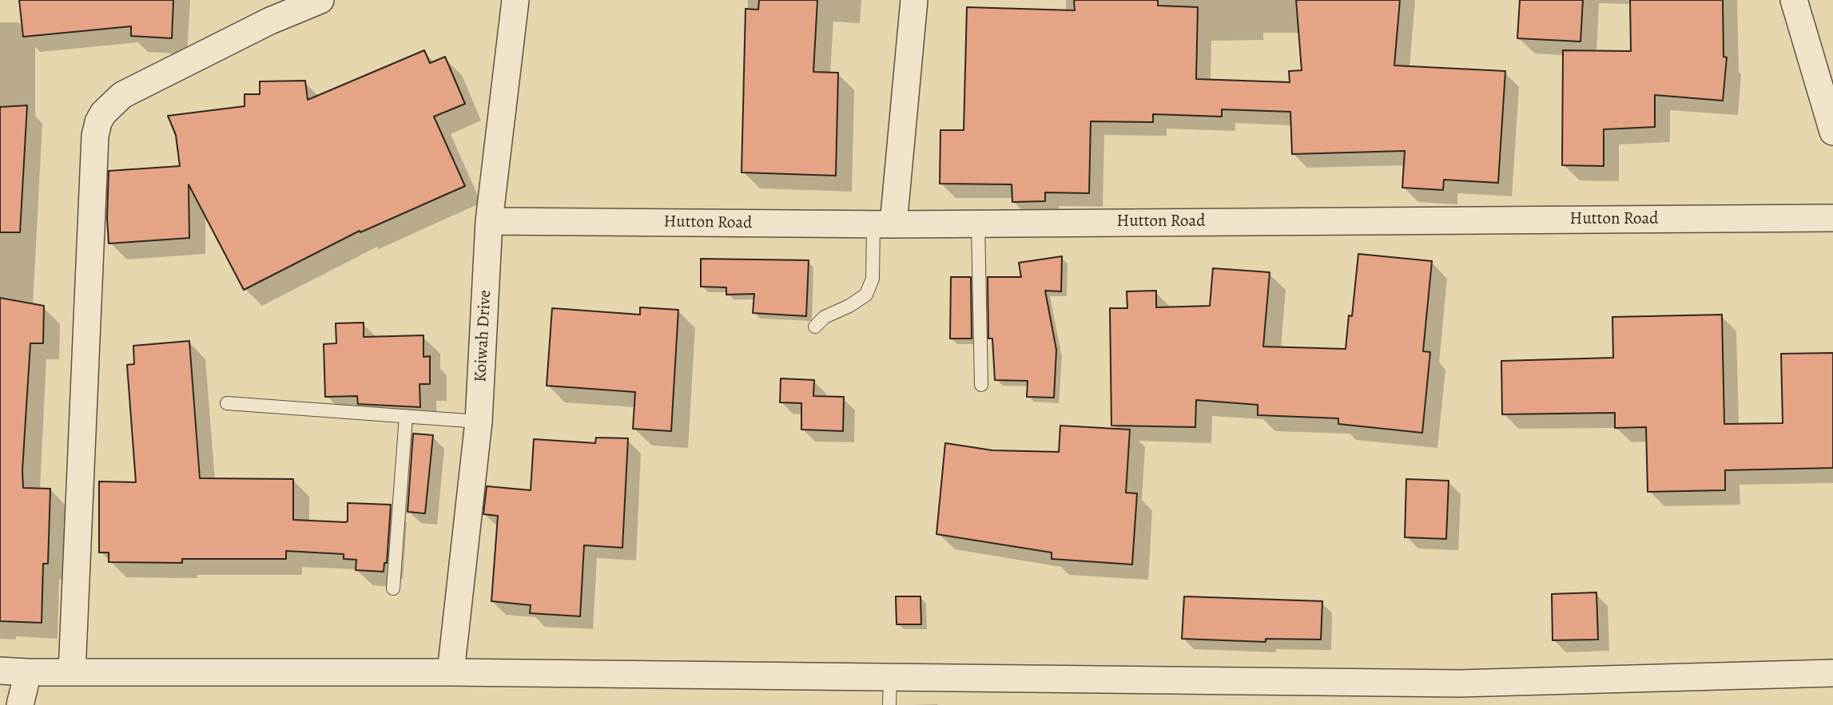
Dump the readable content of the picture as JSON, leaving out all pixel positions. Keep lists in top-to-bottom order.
{
  "streets": {
    "street": ["Hutton Road", "Koiwah Drive"]
  },
  "crossings": [
    ["Hutton Road", "Koiwah Drive"]
  ]
}
